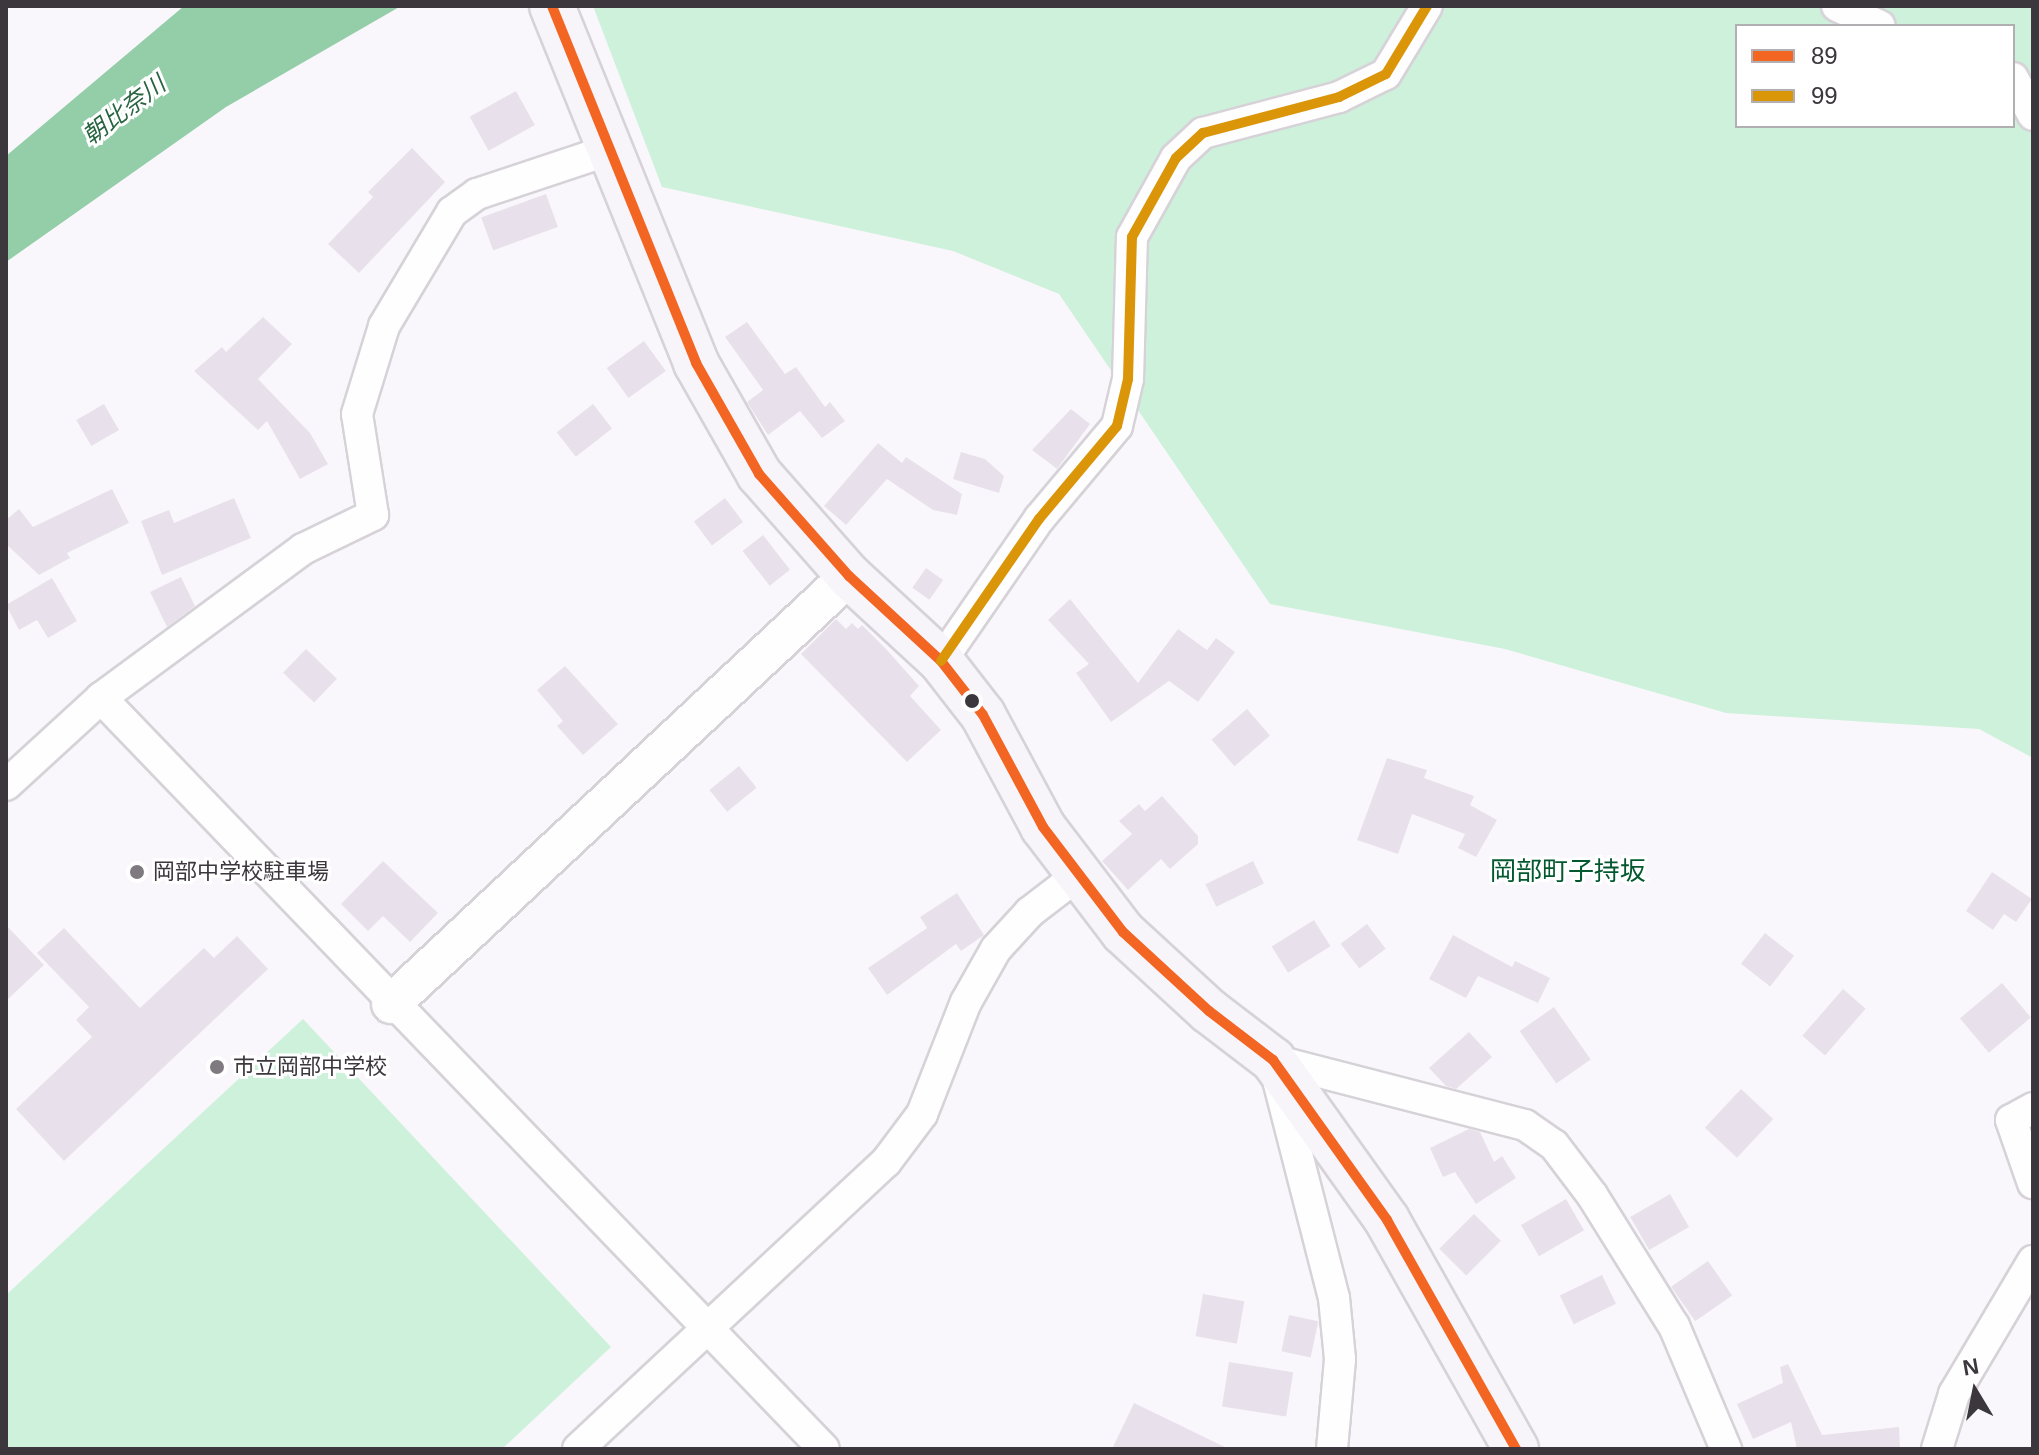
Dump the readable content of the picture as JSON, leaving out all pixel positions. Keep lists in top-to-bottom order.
{
  "districts": ["岡部町子持坂"],
  "water": ["朝比奈川"],
  "places": ["岡部中学校駐車場", "市立岡部中学校"],
  "lines": ["transit line 89", "transit line 99"],
  "legend": ["89", "99"],
  "north": "top"
}
